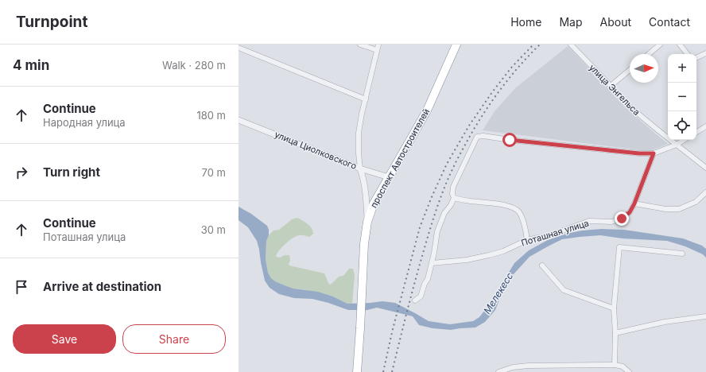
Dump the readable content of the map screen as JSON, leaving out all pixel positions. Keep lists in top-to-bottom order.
{
  "streets": {
    "highway": ["проспект Автостроителей"],
    "street": ["улица Энгельса", "улица Циолковского", "Поташная улица"]
  },
  "crossings": [
    ["улица Циолковского", "проспект Автостроителей"]
  ],
  "water": ["Мелекесс"],
  "north": "right",
  "page": {
    "header": "Turnpoint",
    "nav": [
      "Home",
      "Map",
      "About",
      "Contact"
    ],
    "heading": ["4 min", "Walk · 280 m"],
    "map_buttons": ["+", "−"],
    "list": [
      ["Continue", "Народная улица", "180 m"],
      ["Turn right", "70 m"],
      ["Continue", "Поташная улица", "30 m"],
      "Arrive at destination"
    ],
    "buttons": ["Save", "Share"]
  }
}
